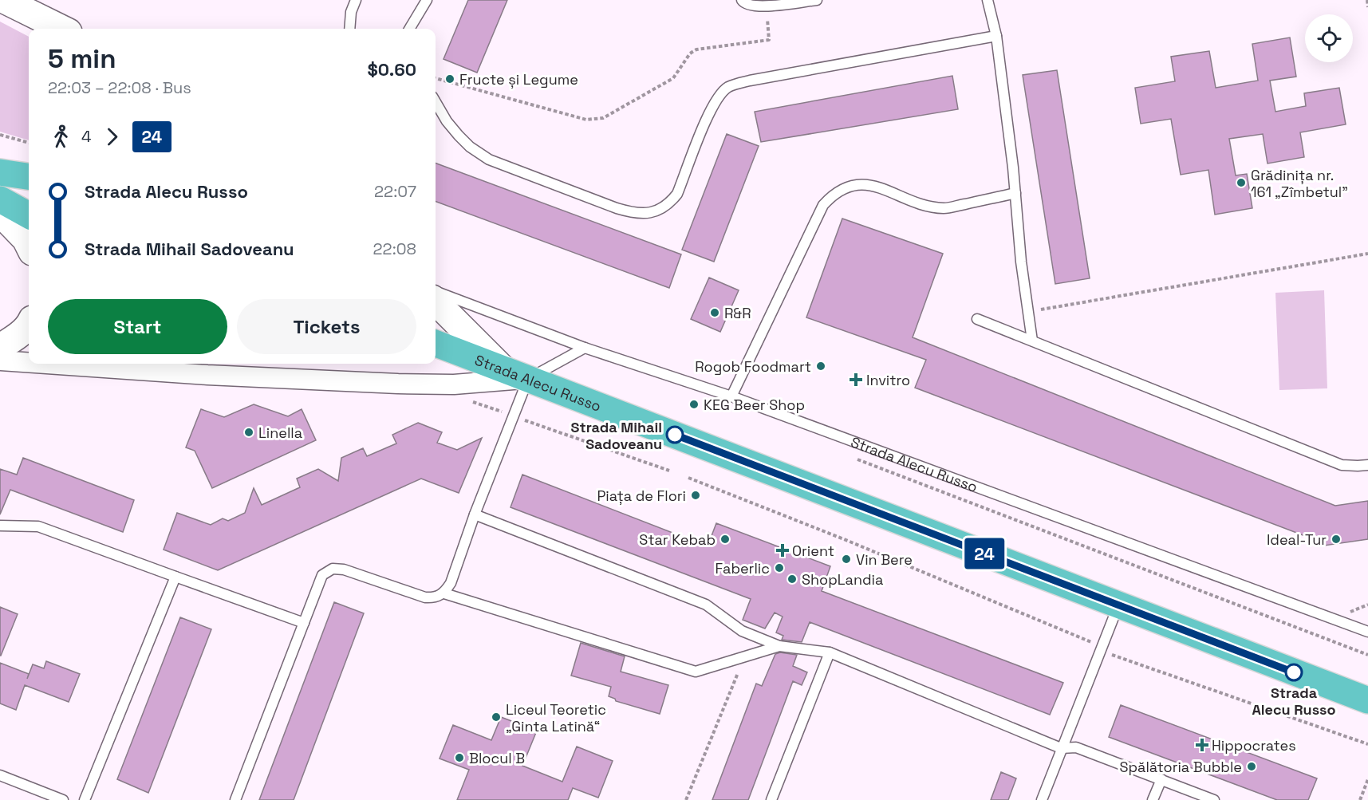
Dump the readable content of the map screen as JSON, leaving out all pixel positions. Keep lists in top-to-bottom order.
{
  "streets": {
    "main road": ["Strada Alecu Russo"]
  },
  "places": {
    "other": [
      "Fructe și Legume",
      "Grădinița nr. 161 „Zîmbetul”",
      "R&R",
      "Rogob Foodmart",
      "KEG Beer Shop",
      "Linella",
      "Strada Mihail Sadoveanu",
      "Piața de Flori",
      "Star Kebab",
      "Ideal-Tur",
      "Vin Bere",
      "Faberlic",
      "ShopLandia",
      "Strada Alecu Russo",
      "Liceul Teoretic „Ginta Latină“",
      "Blocul B",
      "Spălătoria Bubble"
    ],
    "health": ["Invitro", "Orient", "Hippocrates"]
  },
  "lines": ["bus line 24"],
  "page": {
    "on_map": "24",
    "heading": ["5 min", "22:03 – 22:08 · Bus", "$0.60"],
    "legs": ["4", "24"],
    "list": [
      {
        "name": "Strada Alecu Russo",
        "value": "22:07"
      },
      {
        "name": "Strada Mihail Sadoveanu",
        "value": "22:08"
      }
    ],
    "buttons": ["Start", "Tickets"]
  }
}
